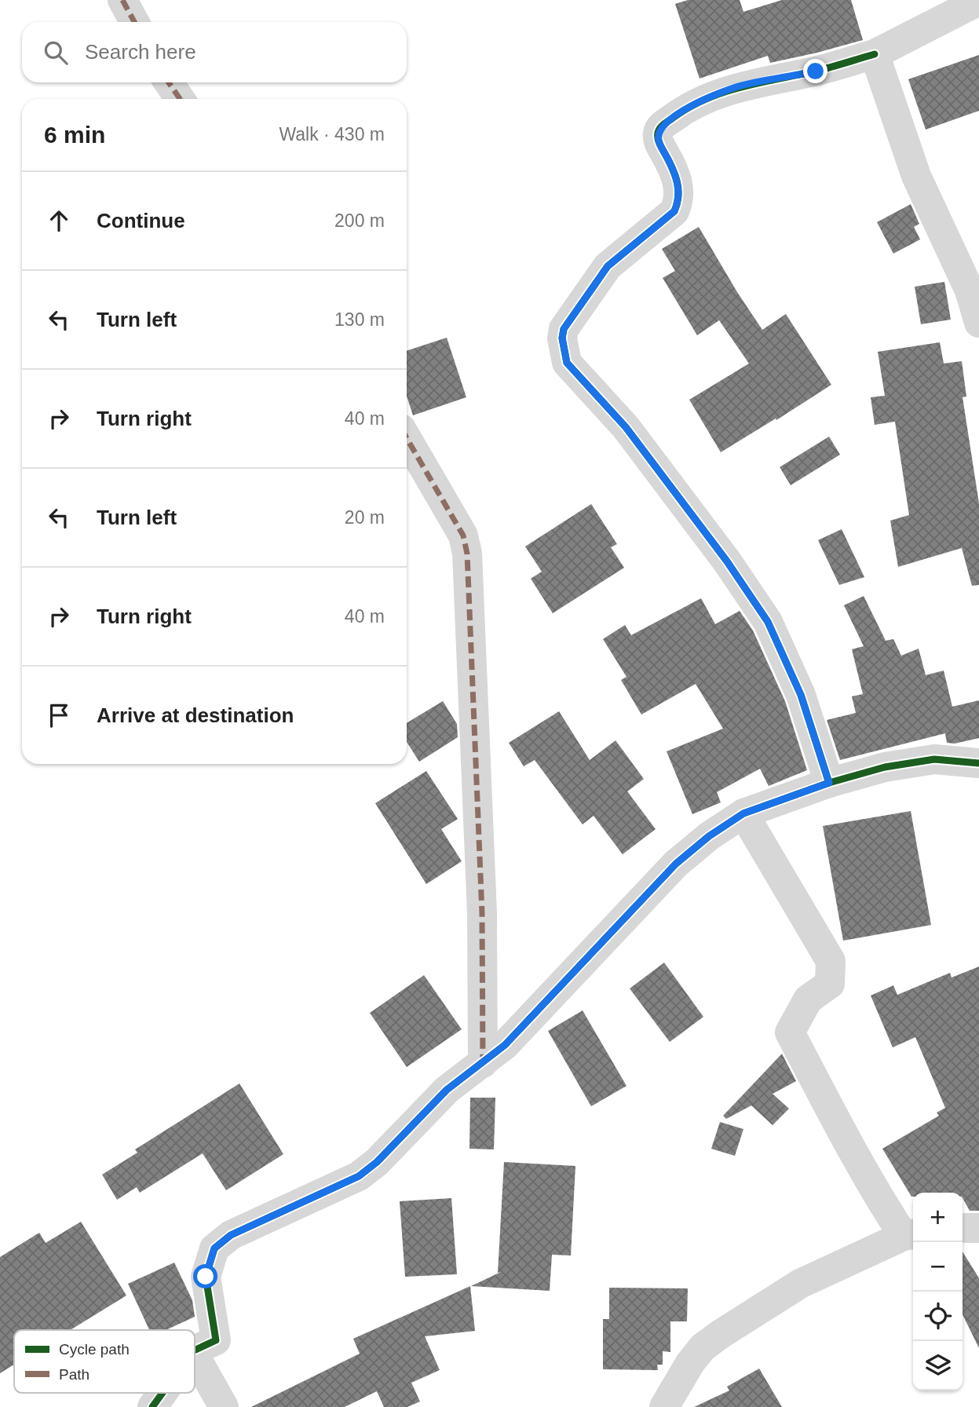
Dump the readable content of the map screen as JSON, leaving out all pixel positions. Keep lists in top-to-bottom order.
{
  "legend": ["Cycle path", "Path"],
  "page": {
    "search": "Search here",
    "heading": ["6 min", "Walk · 430 m"],
    "list": [
      ["Continue", "200 m"],
      ["Turn left", "130 m"],
      ["Turn right", "40 m"],
      ["Turn left", "20 m"],
      ["Turn right", "40 m"],
      "Arrive at destination"
    ],
    "map_buttons": ["+", "−"]
  }
}
